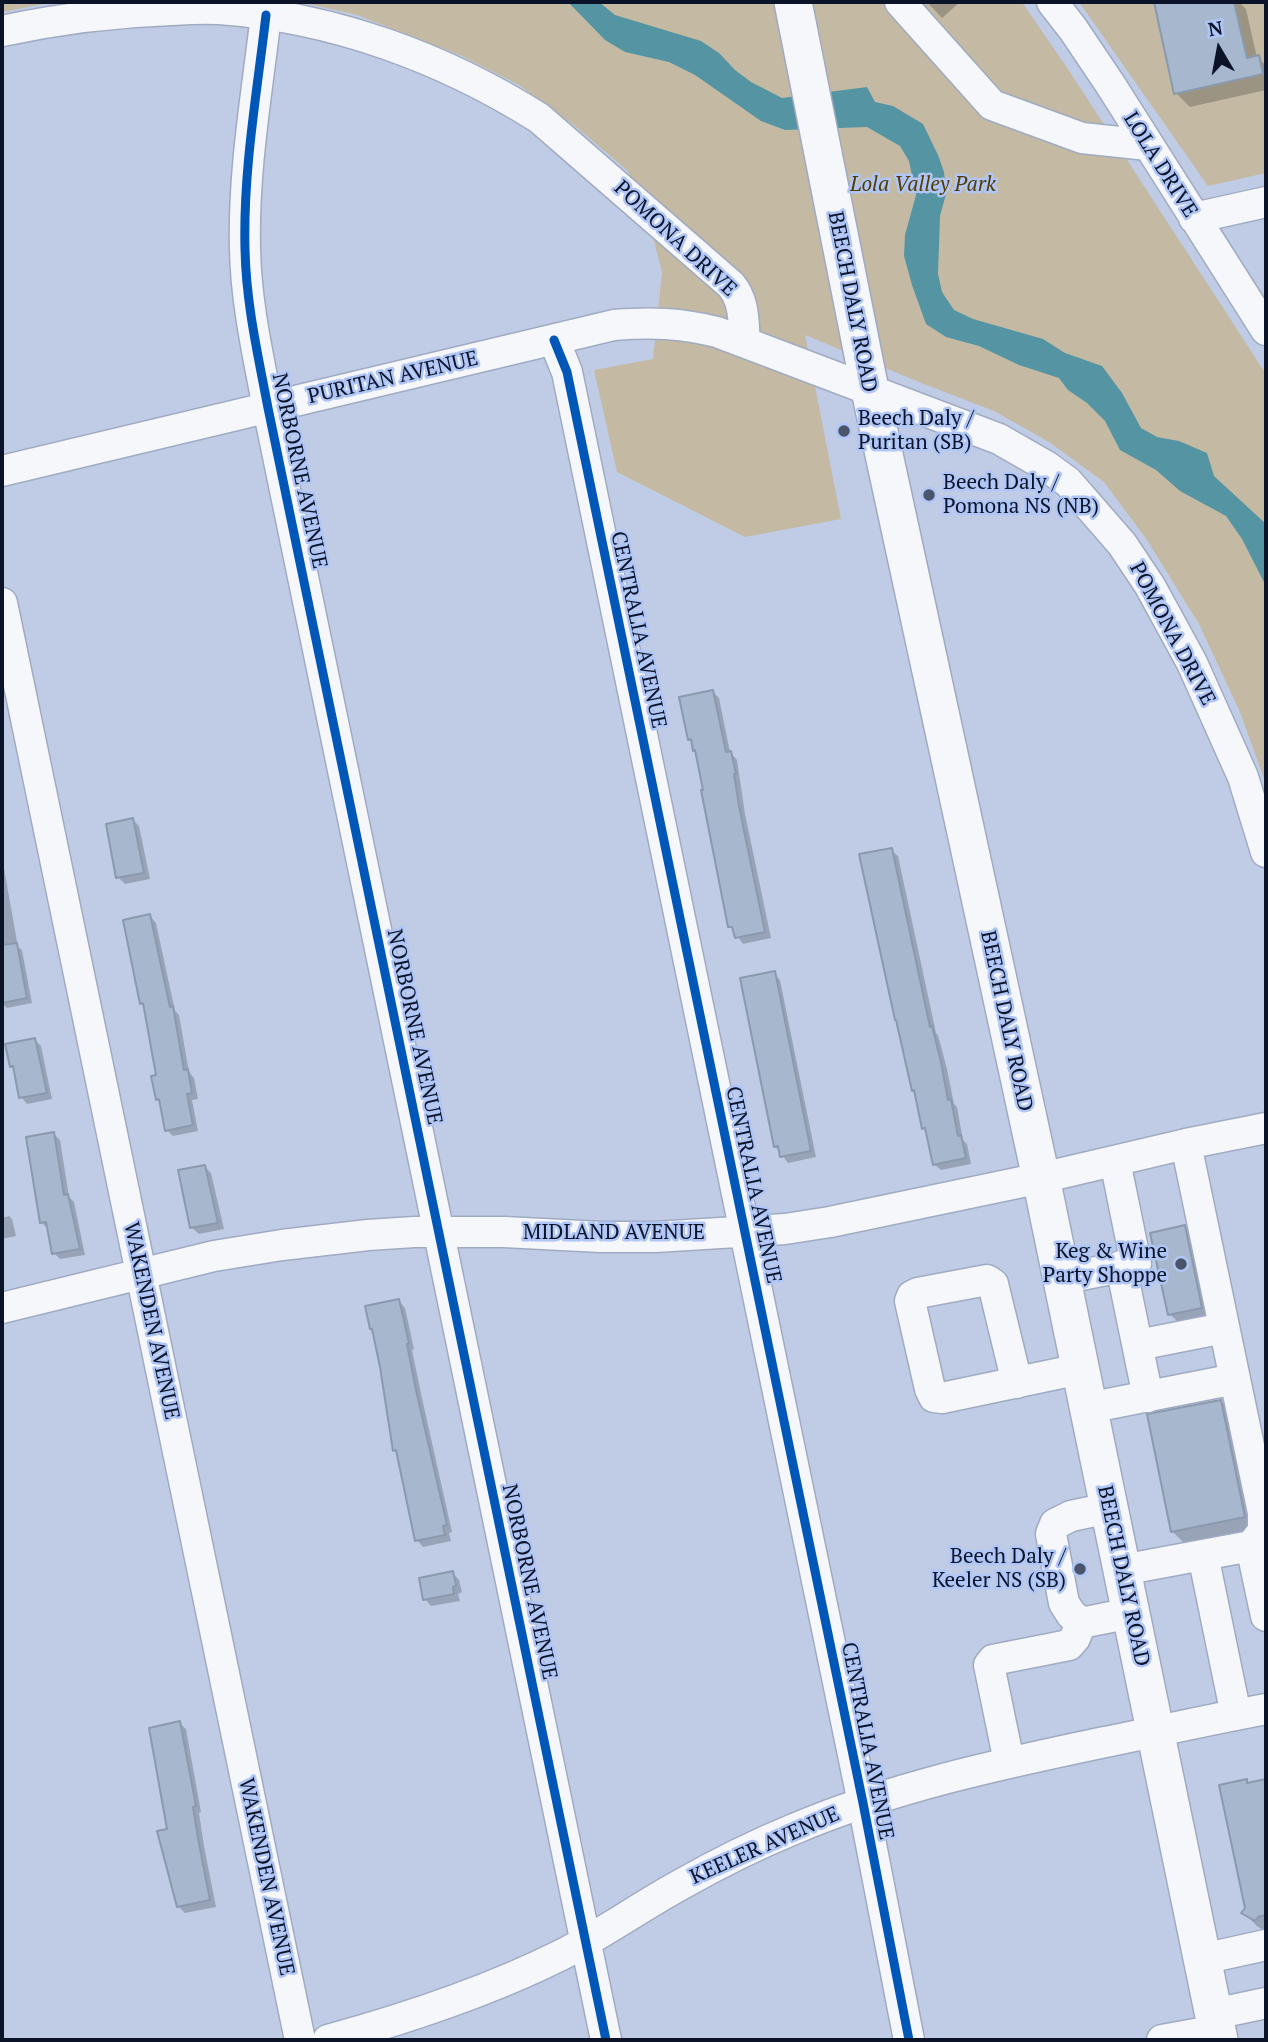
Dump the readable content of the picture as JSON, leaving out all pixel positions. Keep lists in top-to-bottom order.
{
  "streets": {
    "main road": ["BEECH DALY ROAD"],
    "street": [
      "LOLA DRIVE",
      "POMONA DRIVE",
      "PURITAN AVENUE",
      "NORBORNE AVENUE",
      "CENTRALIA AVENUE",
      "MIDLAND AVENUE",
      "WAKENDEN AVENUE",
      "KEELER AVENUE"
    ]
  },
  "crossings": [
    ["POMONA DRIVE", "BEECH DALY ROAD"],
    ["POMONA DRIVE", "PURITAN AVENUE"],
    ["POMONA DRIVE", "NORBORNE AVENUE"],
    ["BEECH DALY ROAD", "MIDLAND AVENUE"],
    ["BEECH DALY ROAD", "KEELER AVENUE"],
    ["PURITAN AVENUE", "NORBORNE AVENUE"],
    ["PURITAN AVENUE", "CENTRALIA AVENUE"],
    ["NORBORNE AVENUE", "MIDLAND AVENUE"],
    ["NORBORNE AVENUE", "KEELER AVENUE"],
    ["CENTRALIA AVENUE", "MIDLAND AVENUE"],
    ["CENTRALIA AVENUE", "KEELER AVENUE"],
    ["MIDLAND AVENUE", "WAKENDEN AVENUE"]
  ],
  "parks": ["Lola Valley Park"],
  "places": [
    "Beech Daly / Puritan (SB)",
    "Beech Daly / Pomona NS (NB)",
    "Keg & Wine Party Shoppe",
    "Beech Daly / Keeler NS (SB)"
  ],
  "north": "top"
}
